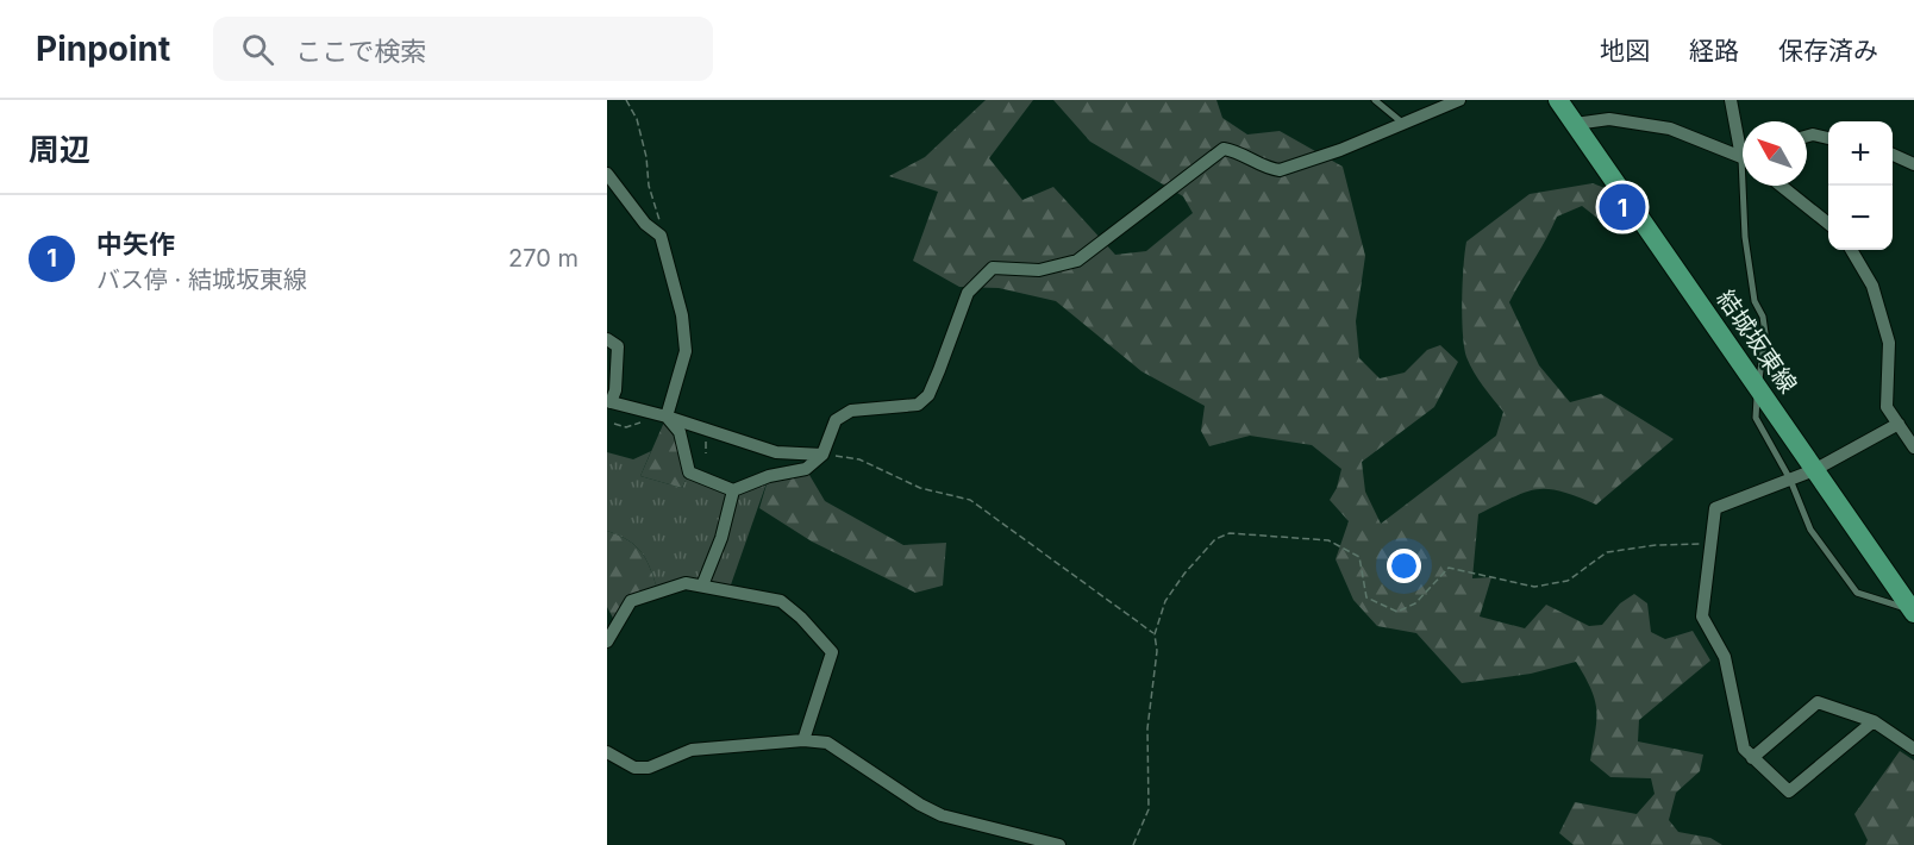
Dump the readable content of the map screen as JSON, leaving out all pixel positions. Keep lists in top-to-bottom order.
{
  "streets": {
    "main road": ["結城坂東線"]
  },
  "north": "top left",
  "page": {
    "header": "Pinpoint",
    "search": "ここで検索",
    "nav": ["地図", "経路", "保存済み"],
    "heading": "周辺",
    "map_buttons": ["+", "−"],
    "pins": "1",
    "list": [
      {
        "mark": "1",
        "name": "中矢作",
        "note": "バス停 · 結城坂東線",
        "value": "270 m"
      }
    ]
  }
}
